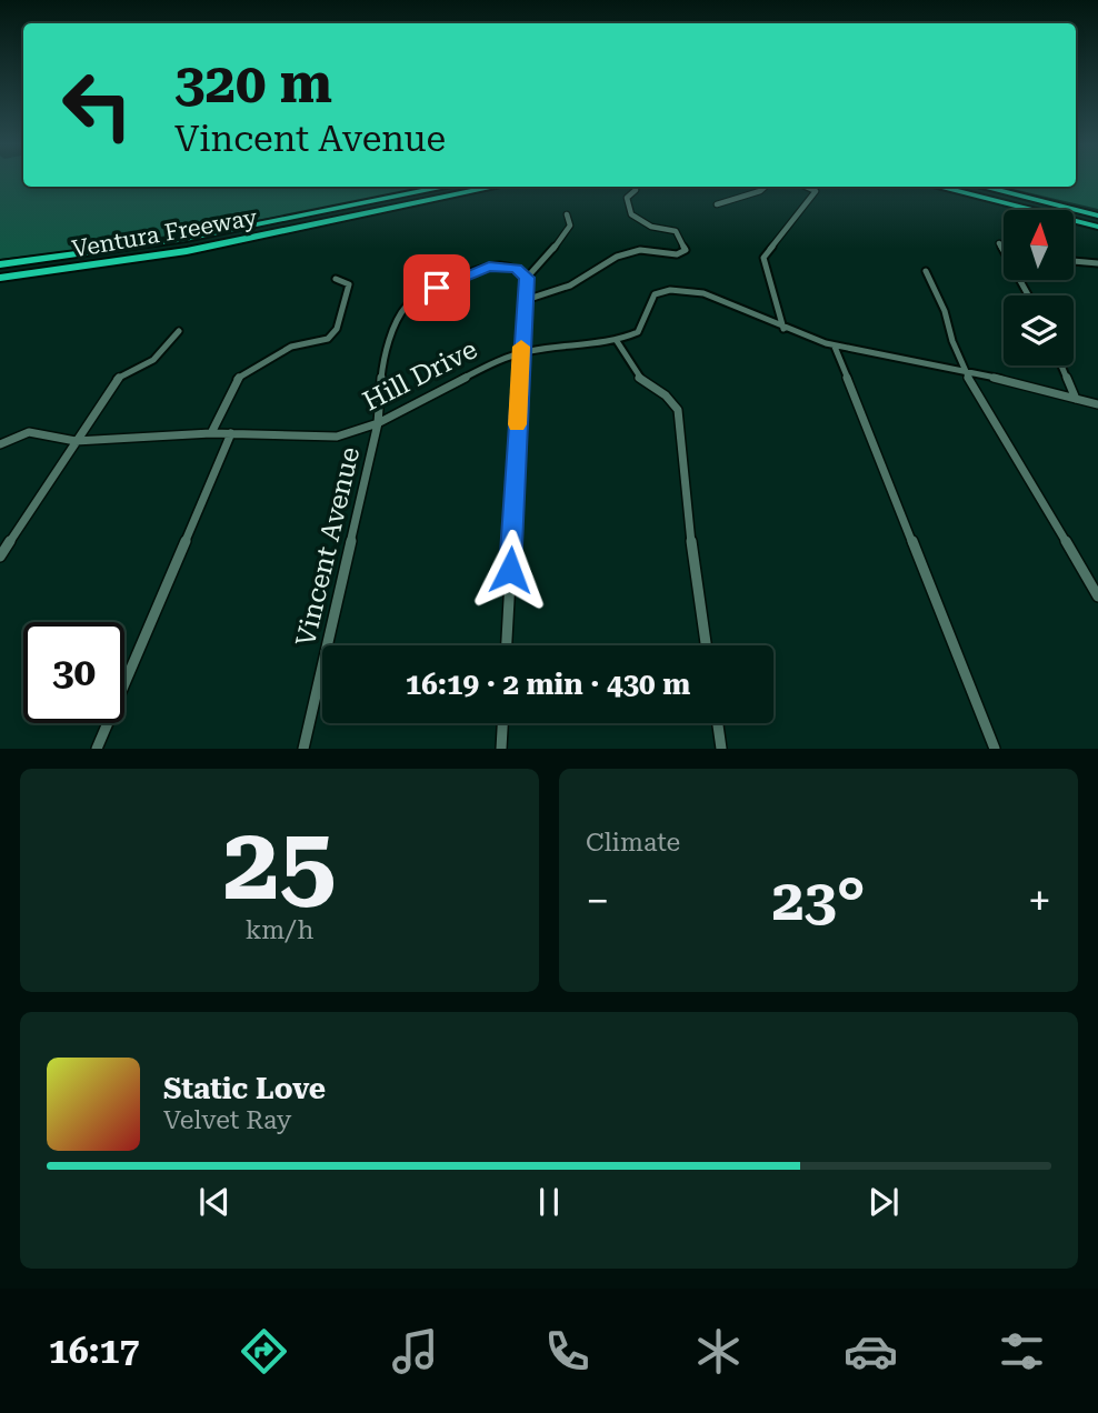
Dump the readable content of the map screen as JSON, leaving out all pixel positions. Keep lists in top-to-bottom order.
{
  "streets": {
    "highway": ["Ventura Freeway"],
    "street": ["Hill Drive", "Vincent Avenue"]
  },
  "crossings": [
    ["Hill Drive", "Vincent Avenue"]
  ],
  "north": "top",
  "page": {
    "turn": ["320 m", "Vincent Avenue"],
    "limit": "30",
    "trip": "16:19 · 2 min · 430 m",
    "tile": [
      ["25", "km/h"],
      "Climate"
    ],
    "heat": ["−", "23°", "+"],
    "song": ["Static Love", "Velvet Ray"],
    "tabs": "16:17"
  }
}
